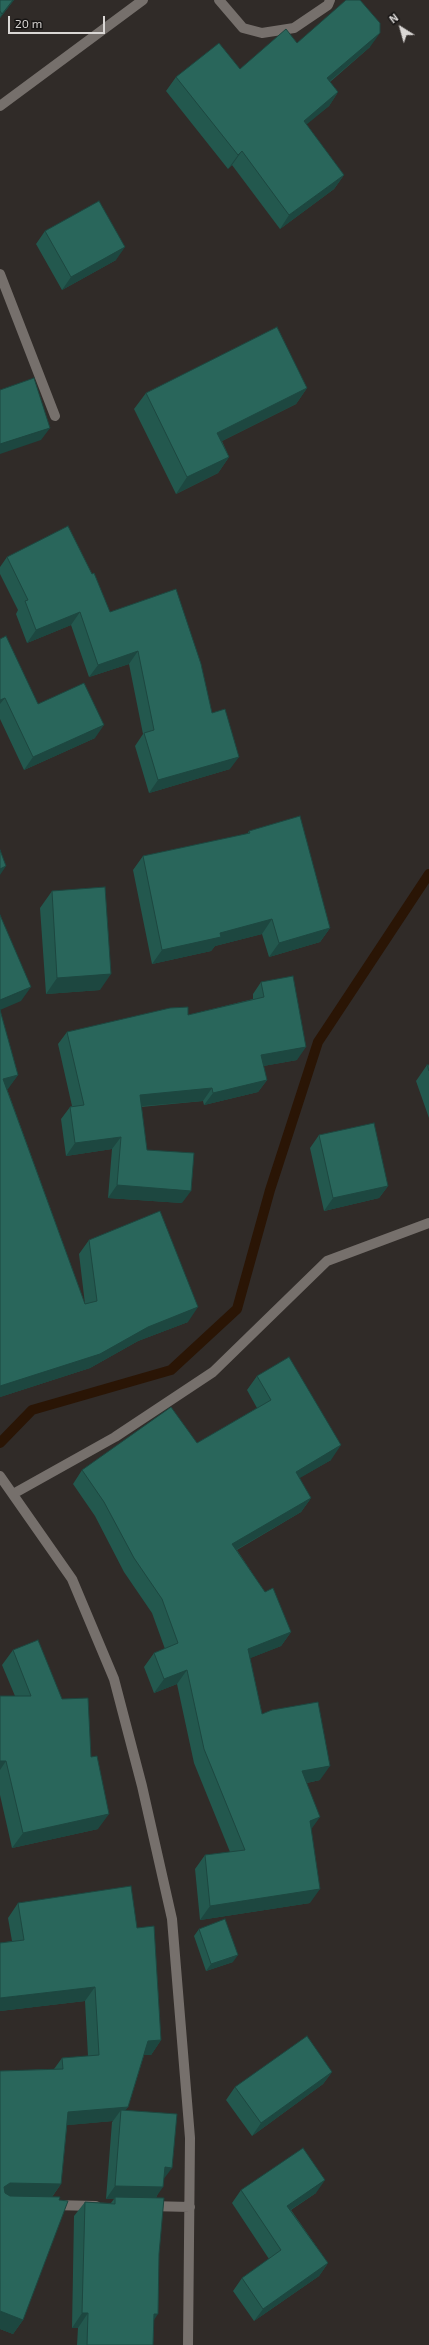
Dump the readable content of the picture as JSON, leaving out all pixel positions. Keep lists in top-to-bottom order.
{
  "scale_bar": "20 m",
  "north": "top left"
}
